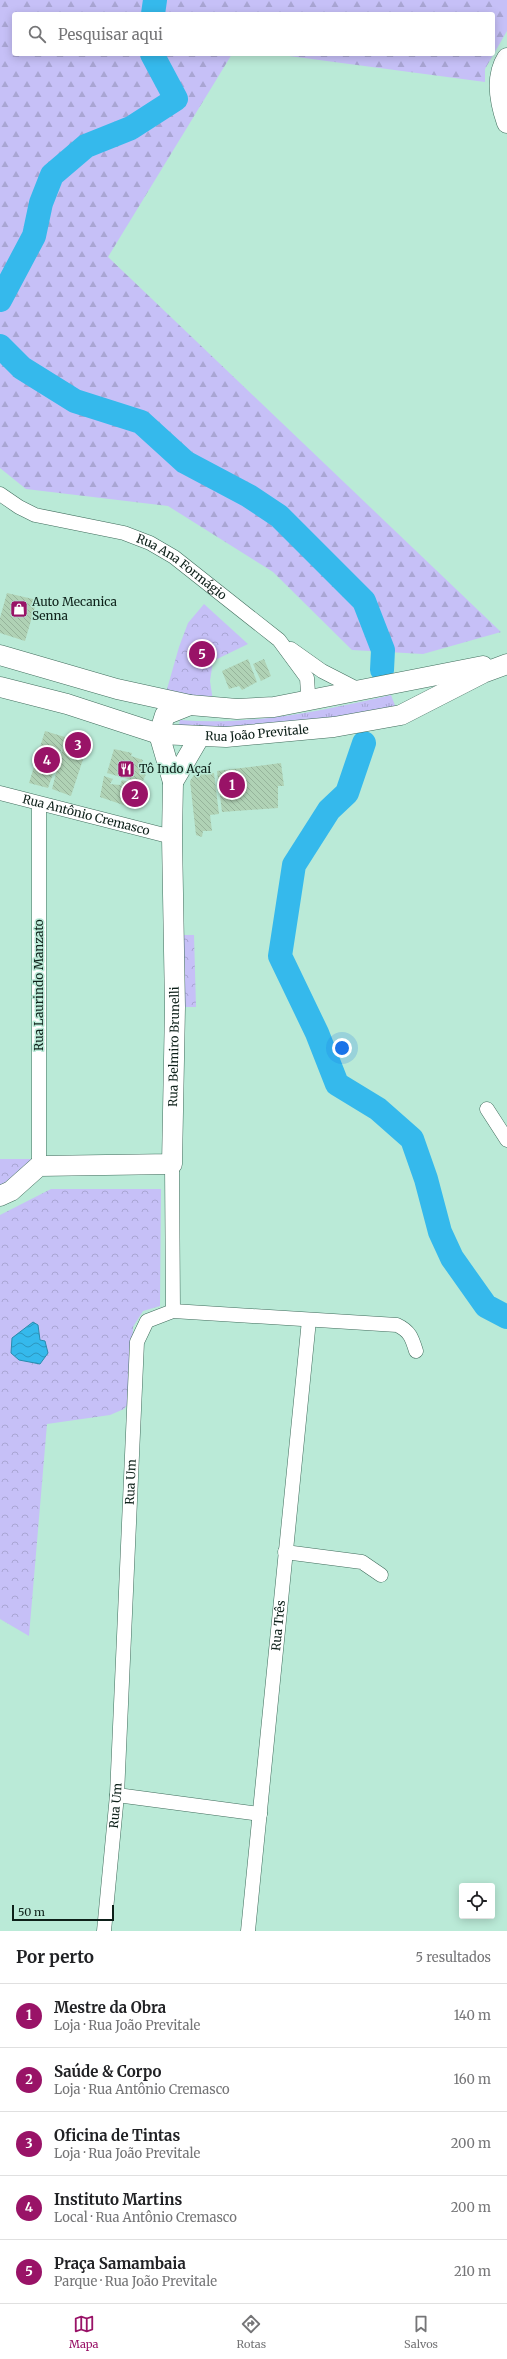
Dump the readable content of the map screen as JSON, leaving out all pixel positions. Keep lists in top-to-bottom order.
{
  "streets": {
    "main road": ["Rua João Previtale", "Rua Belmiro Brunelli"],
    "street": [
      "Rua Ana Formágio",
      "Rua Antônio Cremasco",
      "Rua Laurindo Manzato",
      "Rua Um",
      "Rua Três"
    ]
  },
  "crossings": [
    ["Rua Ana Formágio", "Rua João Previtale"],
    ["Rua João Previtale", "Rua Belmiro Brunelli"],
    ["Rua Antônio Cremasco", "Rua Laurindo Manzato"],
    ["Rua Antônio Cremasco", "Rua Belmiro Brunelli"],
    ["Rua Belmiro Brunelli", "Rua Um"],
    ["Rua Um", "Rua Três"]
  ],
  "places": {
    "shop": ["Auto Mecanica Senna"],
    "restaurant": ["Tô Indo Açaí"]
  },
  "scale_bar": "50 m",
  "page": {
    "search": "Pesquisar aqui",
    "pins": [
      "5",
      "3",
      "4",
      "1",
      "2"
    ],
    "scale": "50 m",
    "heading": ["Por perto", "5 resultados"],
    "list": [
      {
        "mark": "1",
        "name": "Mestre da Obra",
        "note": "Loja · Rua João Previtale",
        "value": "140 m"
      },
      {
        "mark": "2",
        "name": "Saúde & Corpo",
        "note": "Loja · Rua Antônio Cremasco",
        "value": "160 m"
      },
      {
        "mark": "3",
        "name": "Oficina de Tintas",
        "note": "Loja · Rua João Previtale",
        "value": "200 m"
      },
      {
        "mark": "4",
        "name": "Instituto Martins",
        "note": "Local · Rua Antônio Cremasco",
        "value": "200 m"
      },
      {
        "mark": "5",
        "name": "Praça Samambaia",
        "note": "Parque · Rua João Previtale",
        "value": "210 m"
      }
    ],
    "nav": ["Mapa", "Rotas", "Salvos"]
  }
}
